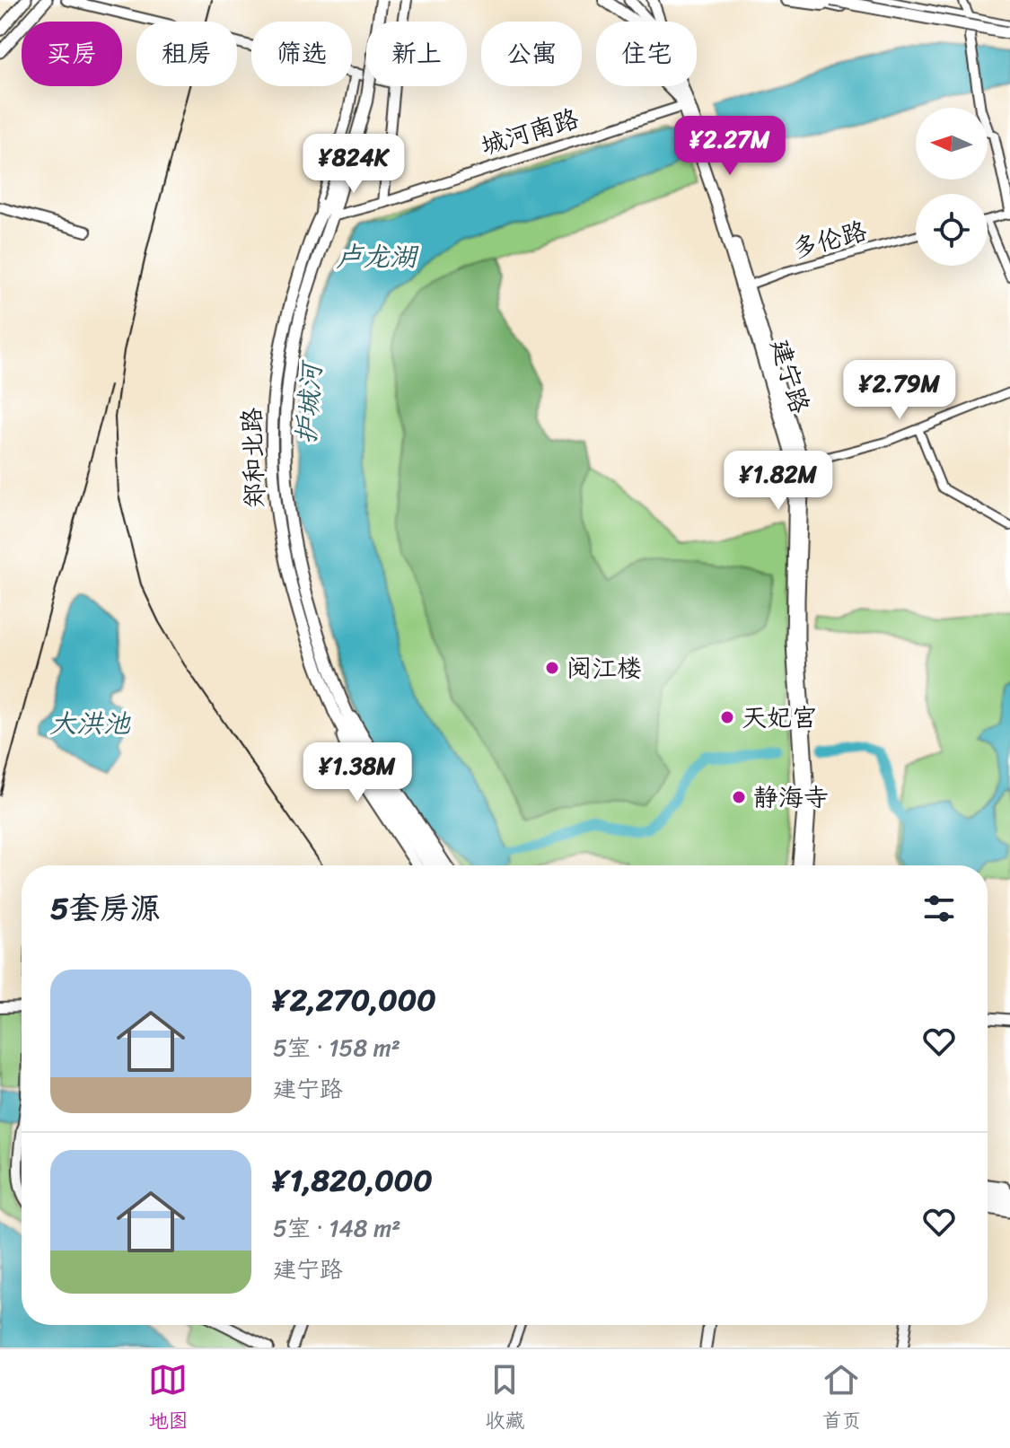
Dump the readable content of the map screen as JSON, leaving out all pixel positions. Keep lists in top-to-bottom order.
{
  "streets": {
    "main road": ["建宁路", "郑和北路"],
    "street": ["城河南路", "多伦路"]
  },
  "crossings": [
    ["城河南路", "建宁路"],
    ["城河南路", "郑和北路"],
    ["多伦路", "建宁路"]
  ],
  "water": ["卢龙湖", "护城河", "大洪池"],
  "places": ["阅江楼", "天妃宫", "静海寺"],
  "north": "left",
  "page": {
    "chip": [
      "买房",
      "租房",
      "筛选",
      "新上",
      "公寓",
      "住宅"
    ],
    "price": [
      "¥2.27M",
      "¥824K",
      "¥2.79M",
      "¥1.82M",
      "¥1.38M"
    ],
    "heading": "5套房源",
    "list": [
      {
        "name": "¥2,270,000",
        "note": "5室 · 158 m² · 建宁路"
      },
      {
        "name": "¥1,820,000",
        "note": "5室 · 148 m² · 建宁路"
      }
    ],
    "tabs": ["地图", "收藏", "首页"]
  }
}
